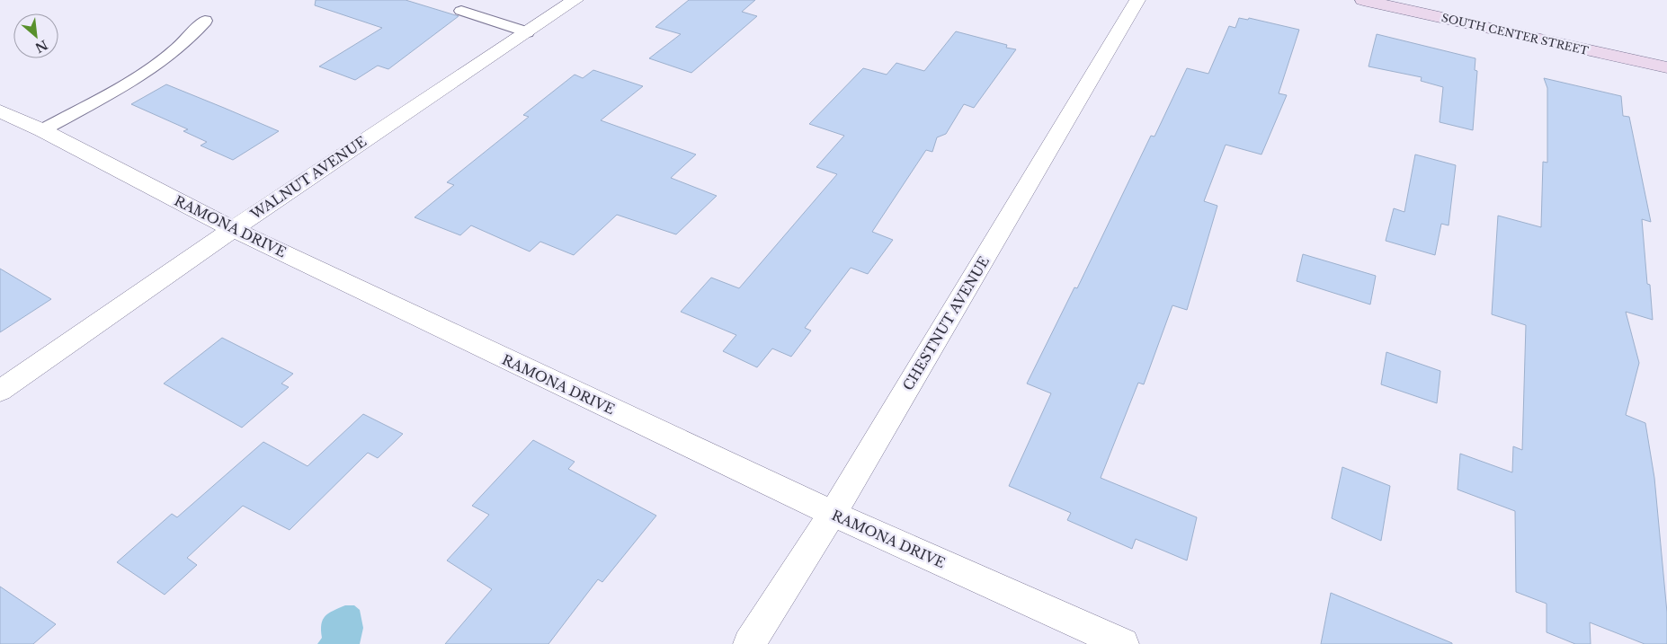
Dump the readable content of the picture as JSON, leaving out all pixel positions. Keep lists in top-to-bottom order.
{
  "streets": {
    "street": [
      "SOUTH CENTER STREET",
      "WALNUT AVENUE",
      "RAMONA DRIVE",
      "CHESTNUT AVENUE"
    ]
  },
  "crossings": [
    ["WALNUT AVENUE", "RAMONA DRIVE"],
    ["RAMONA DRIVE", "CHESTNUT AVENUE"]
  ],
  "north": "bottom right"
}
